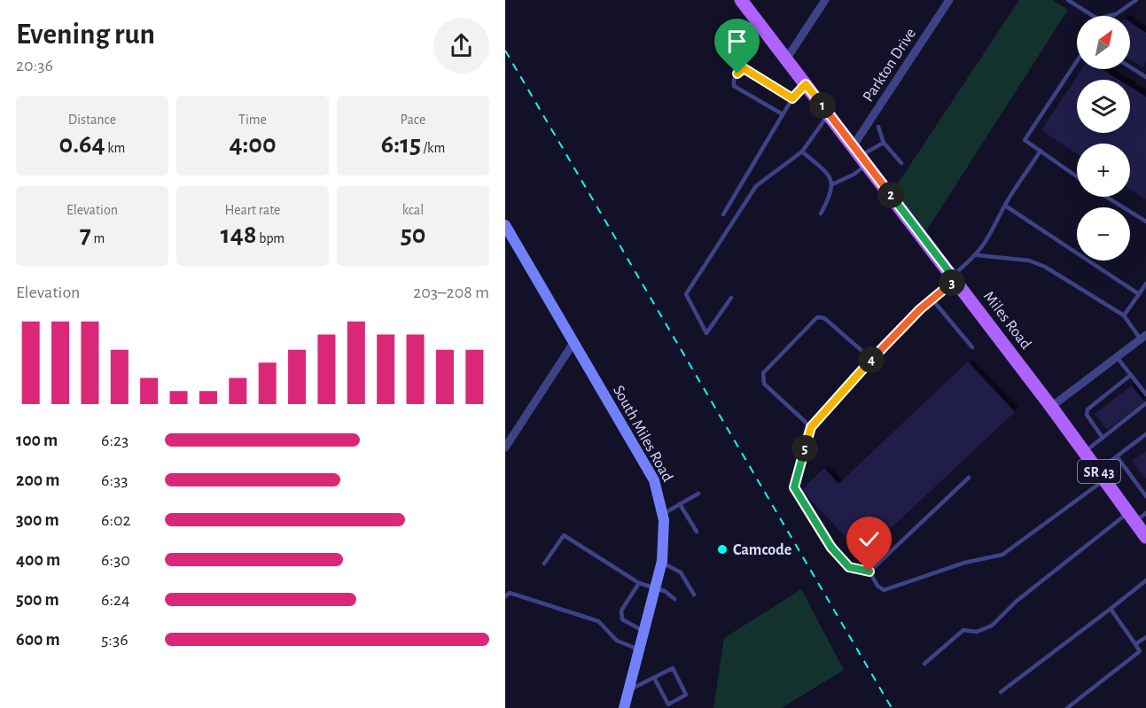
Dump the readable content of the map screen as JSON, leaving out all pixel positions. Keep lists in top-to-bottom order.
{
  "streets": {
    "main road": ["Miles Road", "SR 43"],
    "street": ["Parkton Drive", "South Miles Road"]
  },
  "crossings": [
    ["Parkton Drive", "Miles Road"]
  ],
  "places": ["Camcode"],
  "north": "top right",
  "page": {
    "heading": ["Evening run", "20:36"],
    "map_buttons": ["+", "−"],
    "stats": [
      ["Distance", "0.64 km"],
      ["Time", "4:00"],
      ["Pace", "6:15 /km"],
      ["Elevation", "7 m"],
      ["Heart rate", "148 bpm"],
      ["kcal", "50"]
    ],
    "pins": [
      "1",
      "2",
      "3",
      "4",
      "5"
    ],
    "chart": ["Elevation", "203–208 m"],
    "list": [
      {
        "name": "100 m",
        "note": "6:23"
      },
      {
        "name": "200 m",
        "note": "6:33"
      },
      {
        "name": "300 m",
        "note": "6:02"
      },
      {
        "name": "400 m",
        "note": "6:30"
      },
      {
        "name": "500 m",
        "note": "6:24"
      },
      {
        "name": "600 m",
        "note": "5:36"
      }
    ]
  }
}
